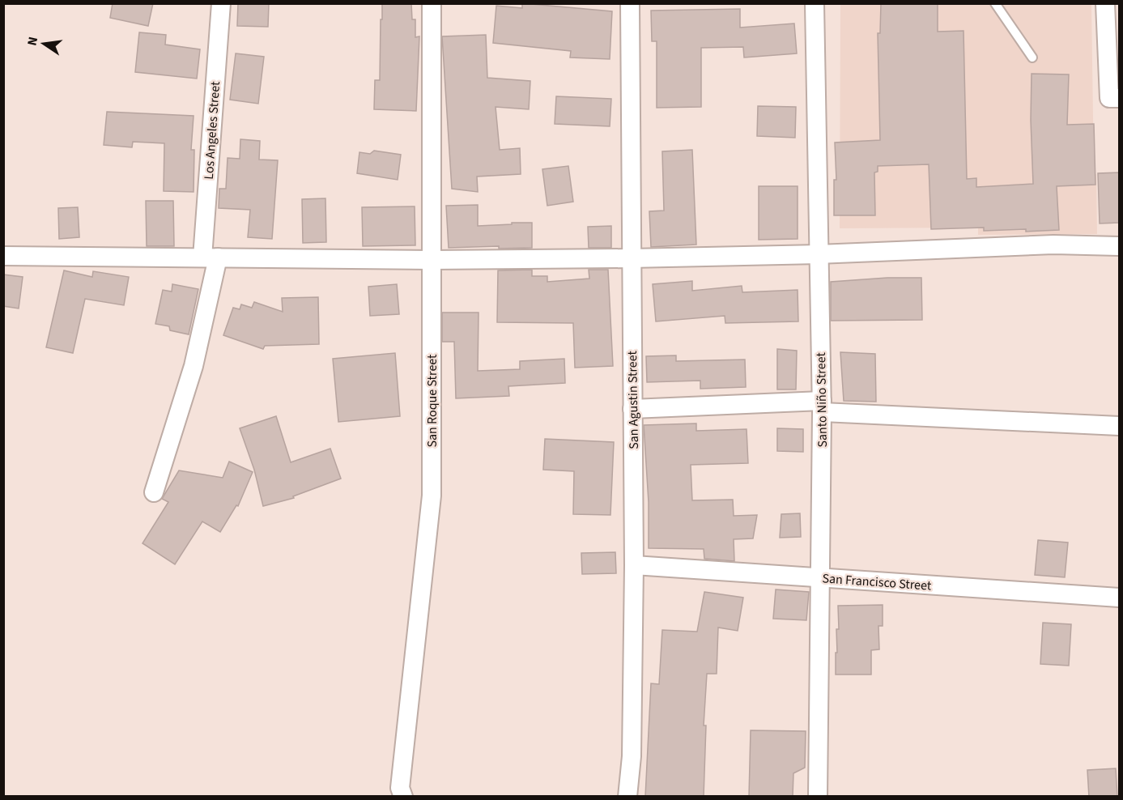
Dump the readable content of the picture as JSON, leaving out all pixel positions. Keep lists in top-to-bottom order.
{
  "streets": {
    "street": [
      "Los Angeles Street",
      "San Agustin Street",
      "Santo Niño Street",
      "San Roque Street",
      "San Francisco Street"
    ]
  },
  "crossings": [
    ["San Agustin Street", "San Francisco Street"],
    ["Santo Niño Street", "San Francisco Street"]
  ],
  "north": "left"
}
